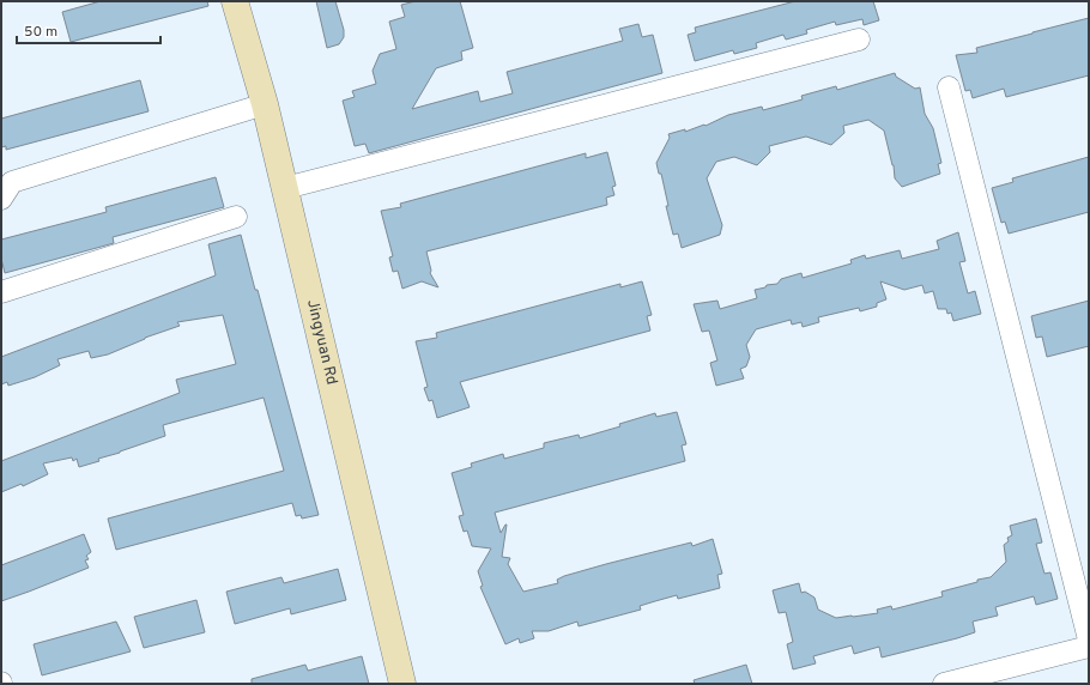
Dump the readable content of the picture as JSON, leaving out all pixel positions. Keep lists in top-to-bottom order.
{
  "streets": {
    "street": ["Jingyuan Rd"]
  },
  "scale_bar": "50 m"
}
